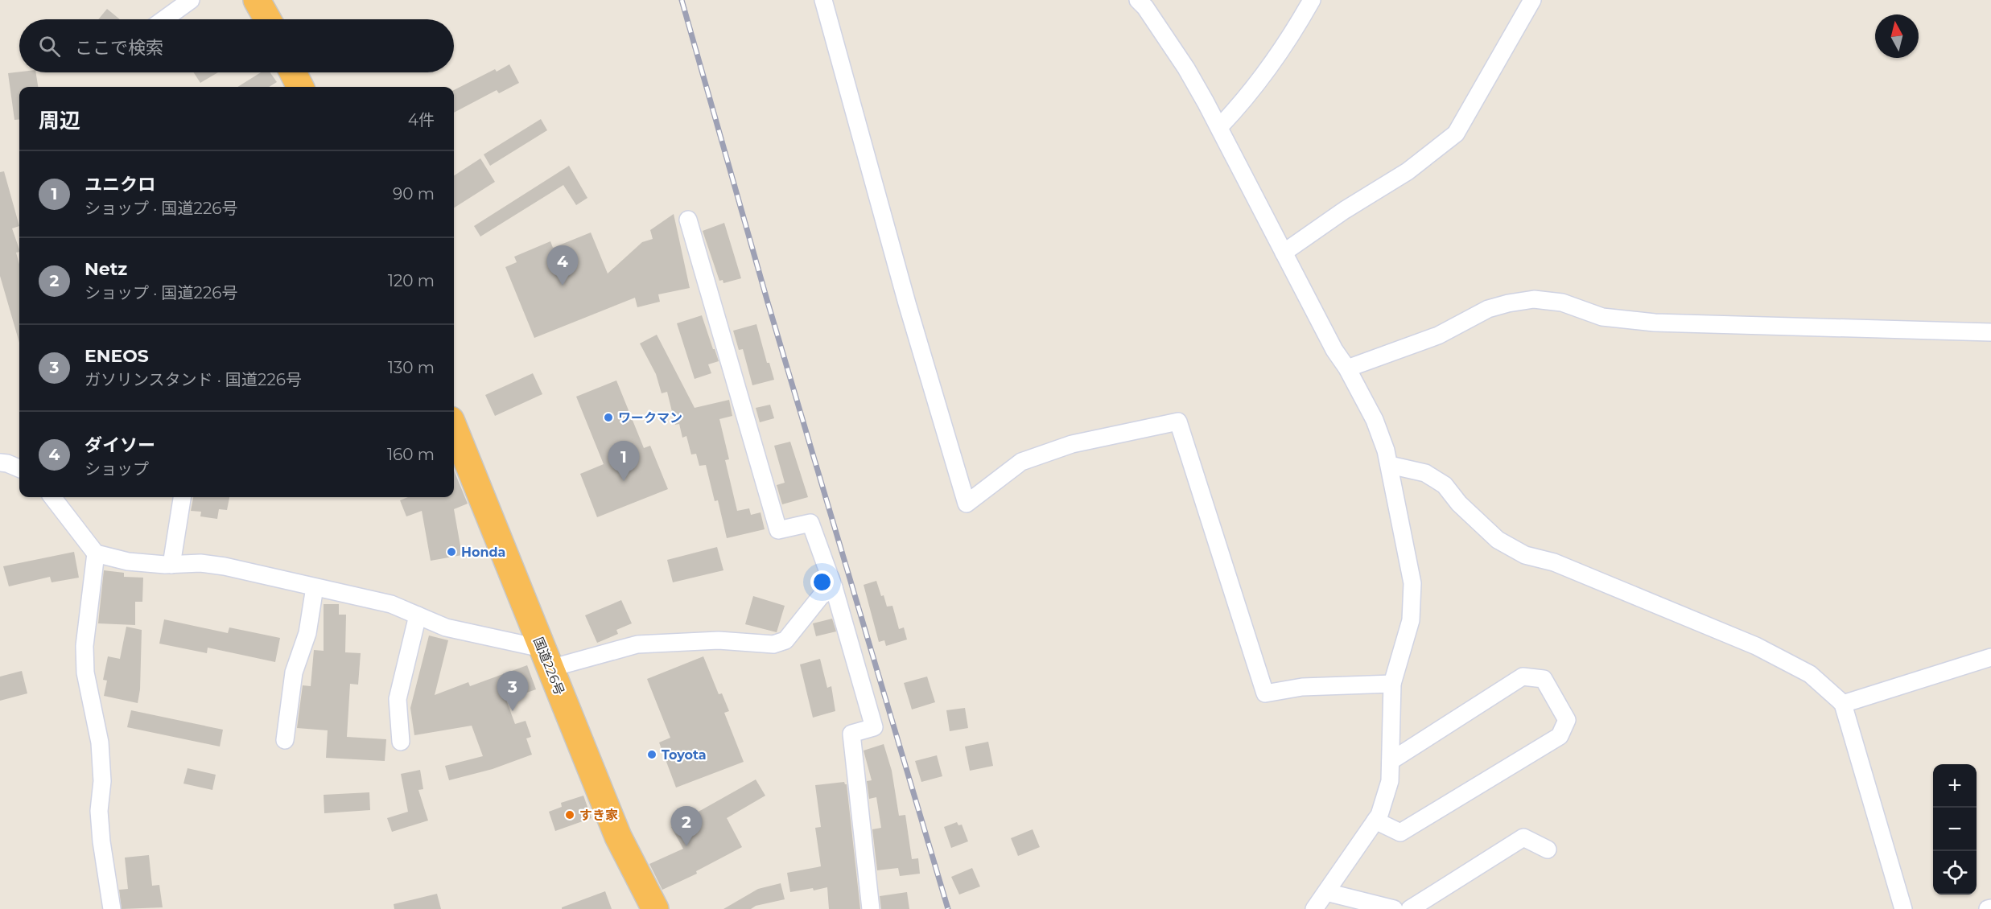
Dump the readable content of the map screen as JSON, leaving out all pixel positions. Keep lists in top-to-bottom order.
{
  "streets": {
    "highway": ["国道226号"]
  },
  "places": [
    "ワークマン",
    "Honda",
    "Toyota",
    "すき家"
  ],
  "north": "top",
  "page": {
    "search": "ここで検索",
    "heading": ["周辺", "4件"],
    "list": [
      {
        "mark": "1",
        "name": "ユニクロ",
        "note": "ショップ · 国道226号",
        "value": "90 m"
      },
      {
        "mark": "2",
        "name": "Netz",
        "note": "ショップ · 国道226号",
        "value": "120 m"
      },
      {
        "mark": "3",
        "name": "ENEOS",
        "note": "ガソリンスタンド · 国道226号",
        "value": "130 m"
      },
      {
        "mark": "4",
        "name": "ダイソー",
        "note": "ショップ",
        "value": "160 m"
      }
    ],
    "pins": [
      "4",
      "1",
      "3",
      "2"
    ],
    "map_buttons": ["+", "−"]
  }
}
